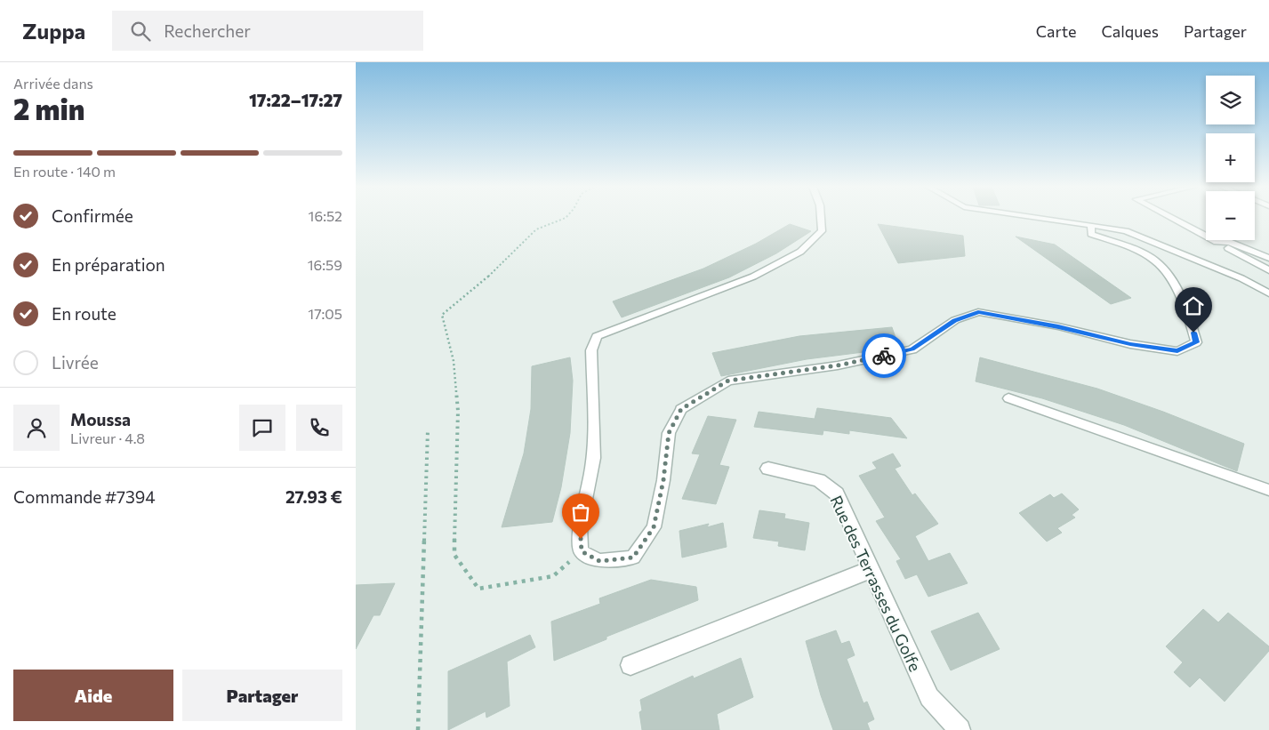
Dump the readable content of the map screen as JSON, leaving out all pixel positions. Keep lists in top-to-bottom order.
{
  "streets": {
    "street": ["Rue des Terrasses du Golfe"]
  },
  "page": {
    "header": "Zuppa",
    "search": "Rechercher",
    "nav": ["Carte", "Calques", "Partager"],
    "heading": ["2 min", "Arrivée dans", "17:22–17:27"],
    "panel": [
      "Moussa",
      "Livreur · 4.8",
      "Commande #7394",
      "27.93 €"
    ],
    "map_buttons": ["+", "−"],
    "bar": "En route · 140 m",
    "list": [
      ["Confirmée", "16:52"],
      ["En préparation", "16:59"],
      ["En route", "17:05"],
      "Livrée"
    ],
    "buttons": ["Aide", "Partager"]
  }
}
